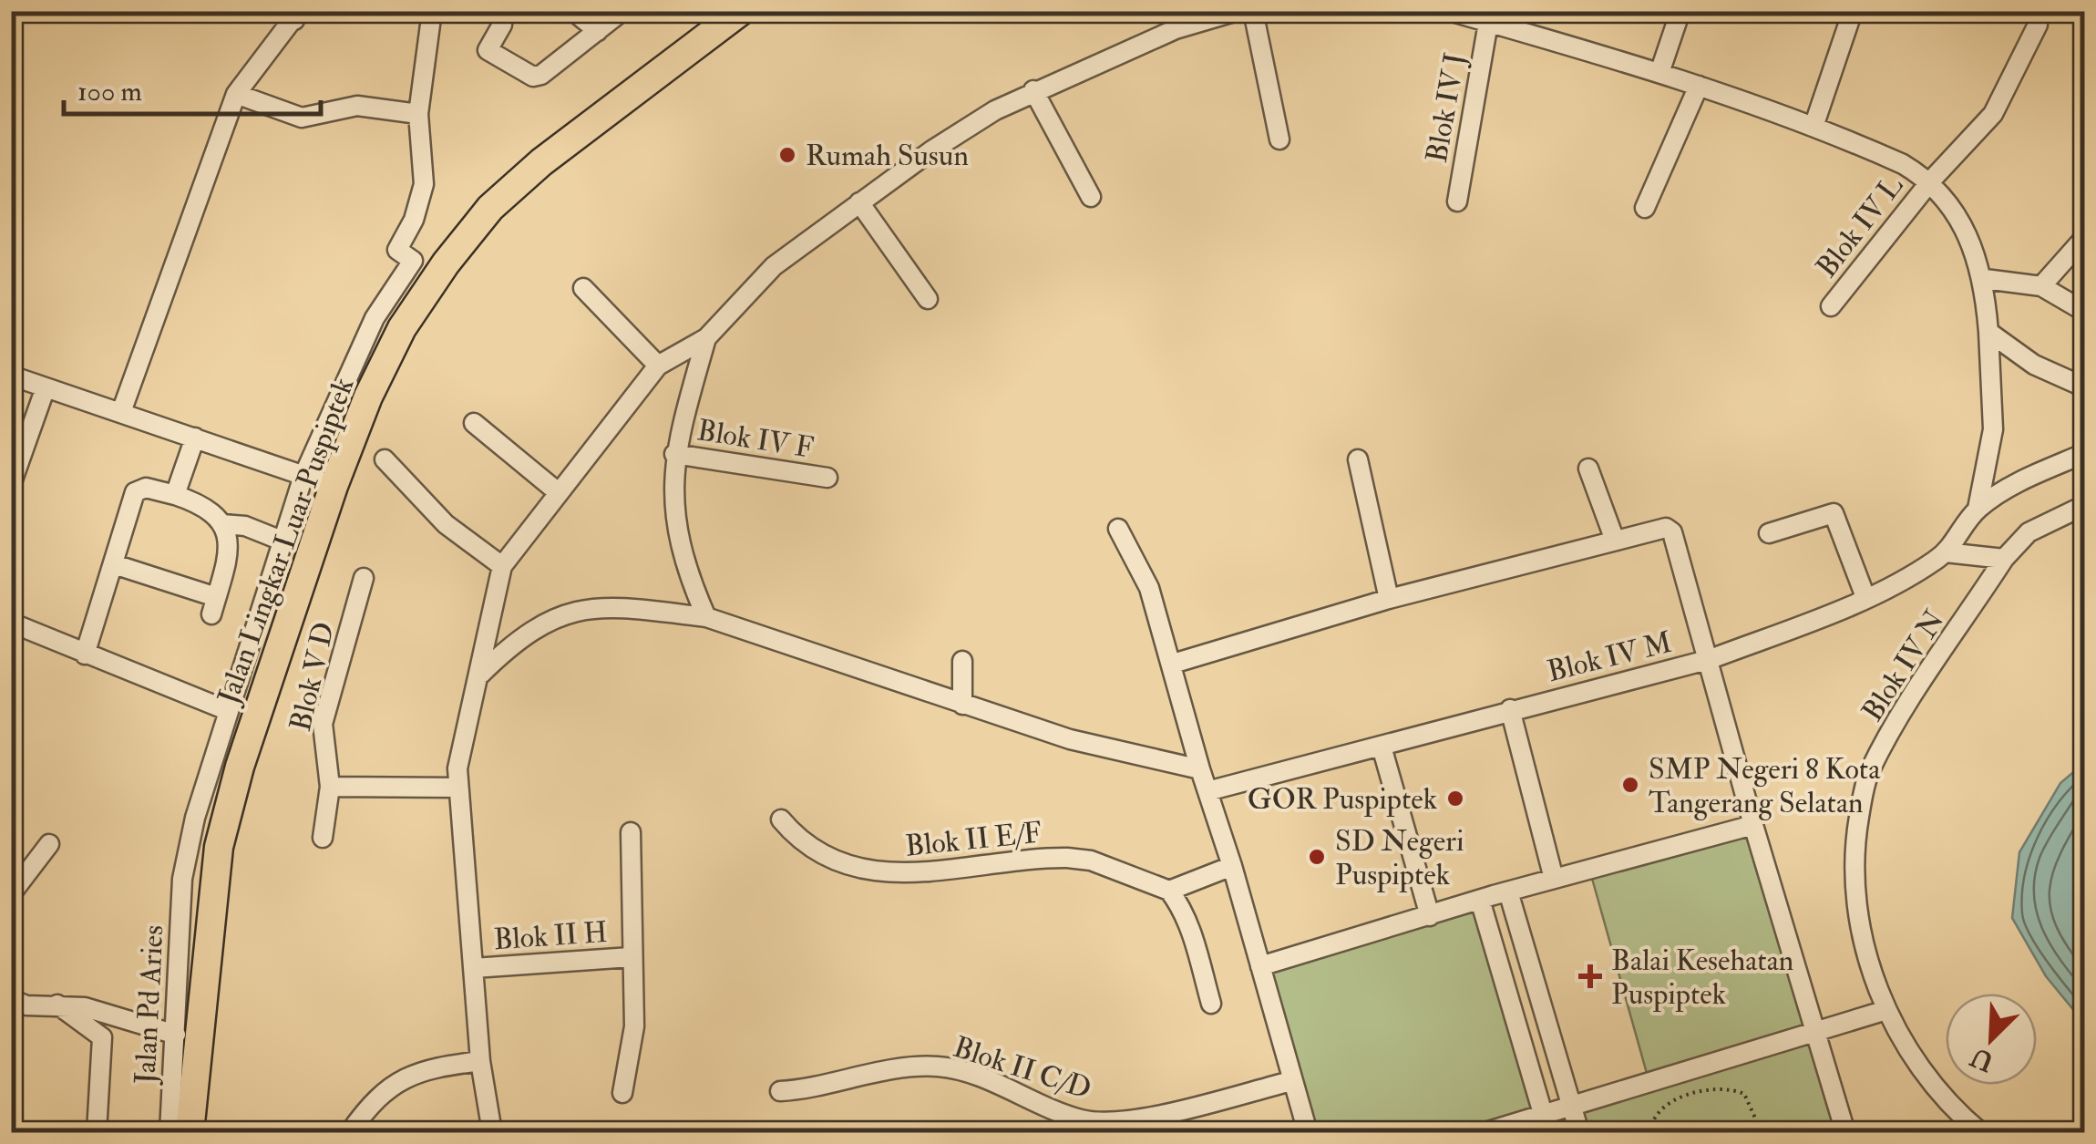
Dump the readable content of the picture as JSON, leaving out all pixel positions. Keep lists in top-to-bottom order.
{
  "streets": {
    "main road": ["Jalan Lingkar Luar Puspiptek"],
    "street": [
      "Blok IV J",
      "Blok IV L",
      "Blok IV F",
      "Blok IV M",
      "Blok IV N",
      "Blok V D",
      "Blok II E/F",
      "Blok II H",
      "Jalan Pd Aries",
      "Blok II C/D"
    ]
  },
  "places": {
    "other": [
      "Rumah Susun",
      "SMP Negeri 8 Kota Tangerang Selatan",
      "GOR Puspiptek",
      "SD Negeri Puspiptek"
    ],
    "health": ["Balai Kesehatan Puspiptek"]
  },
  "scale_bar": "100 m",
  "north": "bottom left"
}
